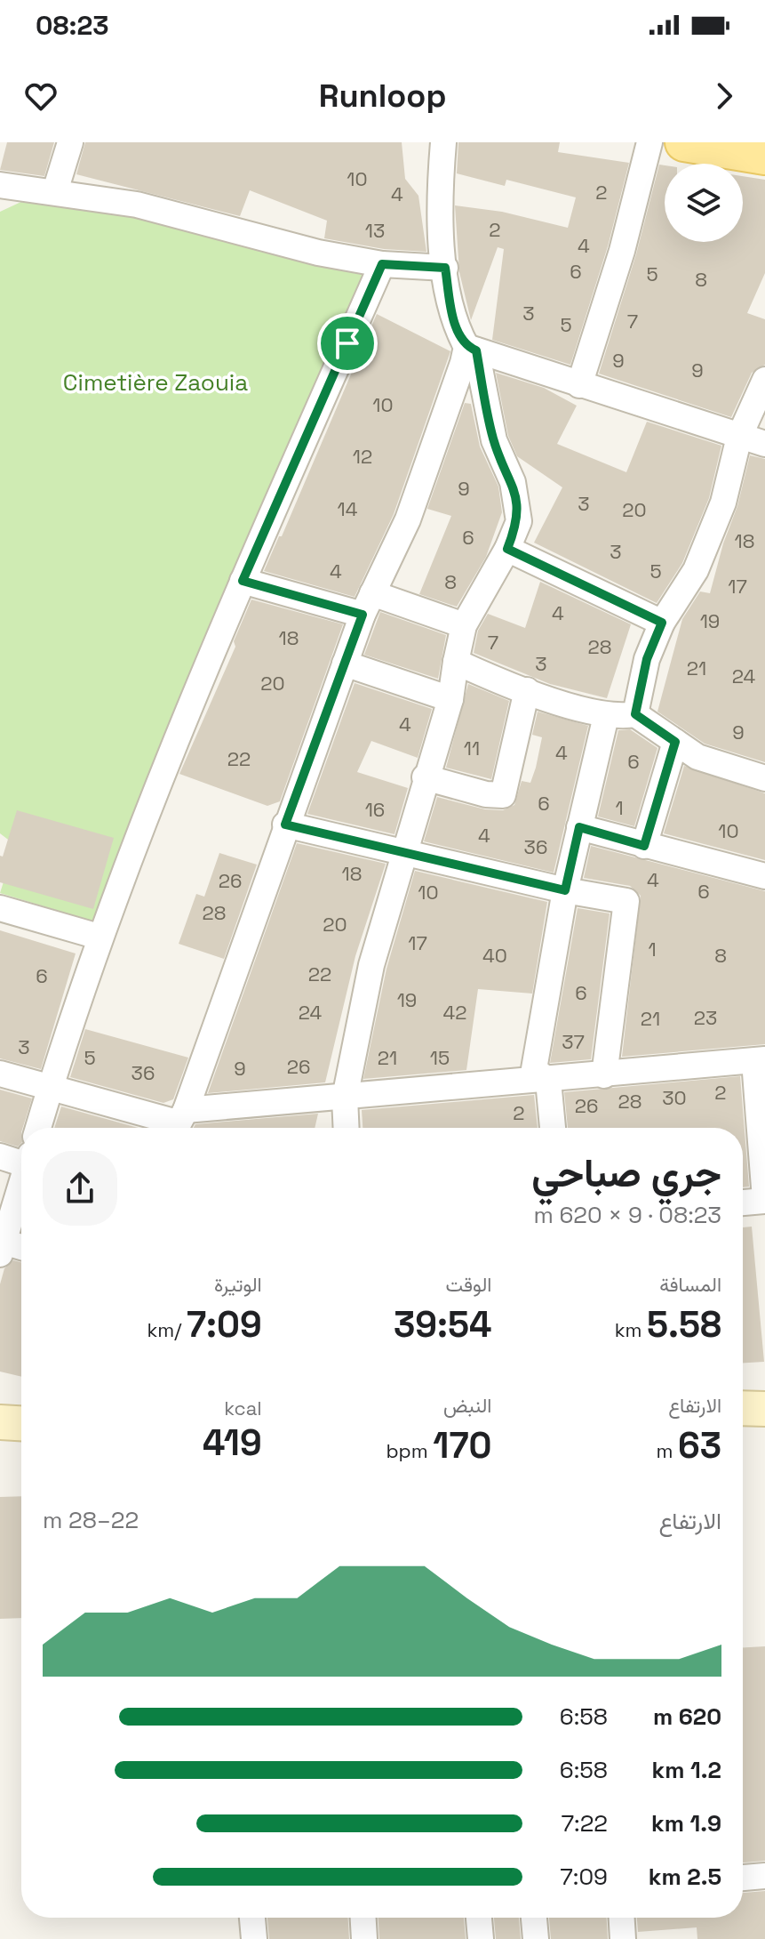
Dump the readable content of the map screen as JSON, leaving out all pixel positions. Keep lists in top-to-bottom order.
{
  "parks": ["Cimetière Zaouia"],
  "house_numbers": [
    "10",
    "2",
    "4",
    "2",
    "13",
    "4",
    "6",
    "5",
    "8",
    "3",
    "7",
    "5",
    "9",
    "9",
    "10",
    "12",
    "9",
    "3",
    "14",
    "20",
    "6",
    "18",
    "3",
    "4",
    "5",
    "8",
    "17",
    "4",
    "19",
    "18",
    "7",
    "28",
    "3",
    "21",
    "24",
    "20",
    "4",
    "9",
    "11",
    "4",
    "22",
    "6",
    "6",
    "1",
    "16",
    "10",
    "4",
    "36",
    "18",
    "4",
    "26",
    "6",
    "10",
    "28",
    "20",
    "17",
    "1",
    "40",
    "8",
    "22",
    "6",
    "6",
    "19",
    "24",
    "42",
    "23",
    "21",
    "37",
    "3",
    "5",
    "21",
    "15",
    "26",
    "9",
    "36",
    "2",
    "30",
    "28",
    "26",
    "2"
  ],
  "page": {
    "status": "08:23",
    "header": "Runloop",
    "heading": ["جري صباحي", "08:23 · 9 × 620 m"],
    "stats": [
      ["المسافة", "5.58 km"],
      ["الوقت", "39:54"],
      ["الوتيرة", "7:09 /km"],
      ["الارتفاع", "63 m"],
      ["النبض", "170 bpm"],
      ["kcal", "419"]
    ],
    "chart": ["الارتفاع", "22–28 m"],
    "list": [
      {
        "name": "620 m",
        "note": "6:58"
      },
      {
        "name": "1.2 km",
        "note": "6:58"
      },
      {
        "name": "1.9 km",
        "note": "7:22"
      },
      {
        "name": "2.5 km",
        "note": "7:09"
      }
    ]
  }
}
